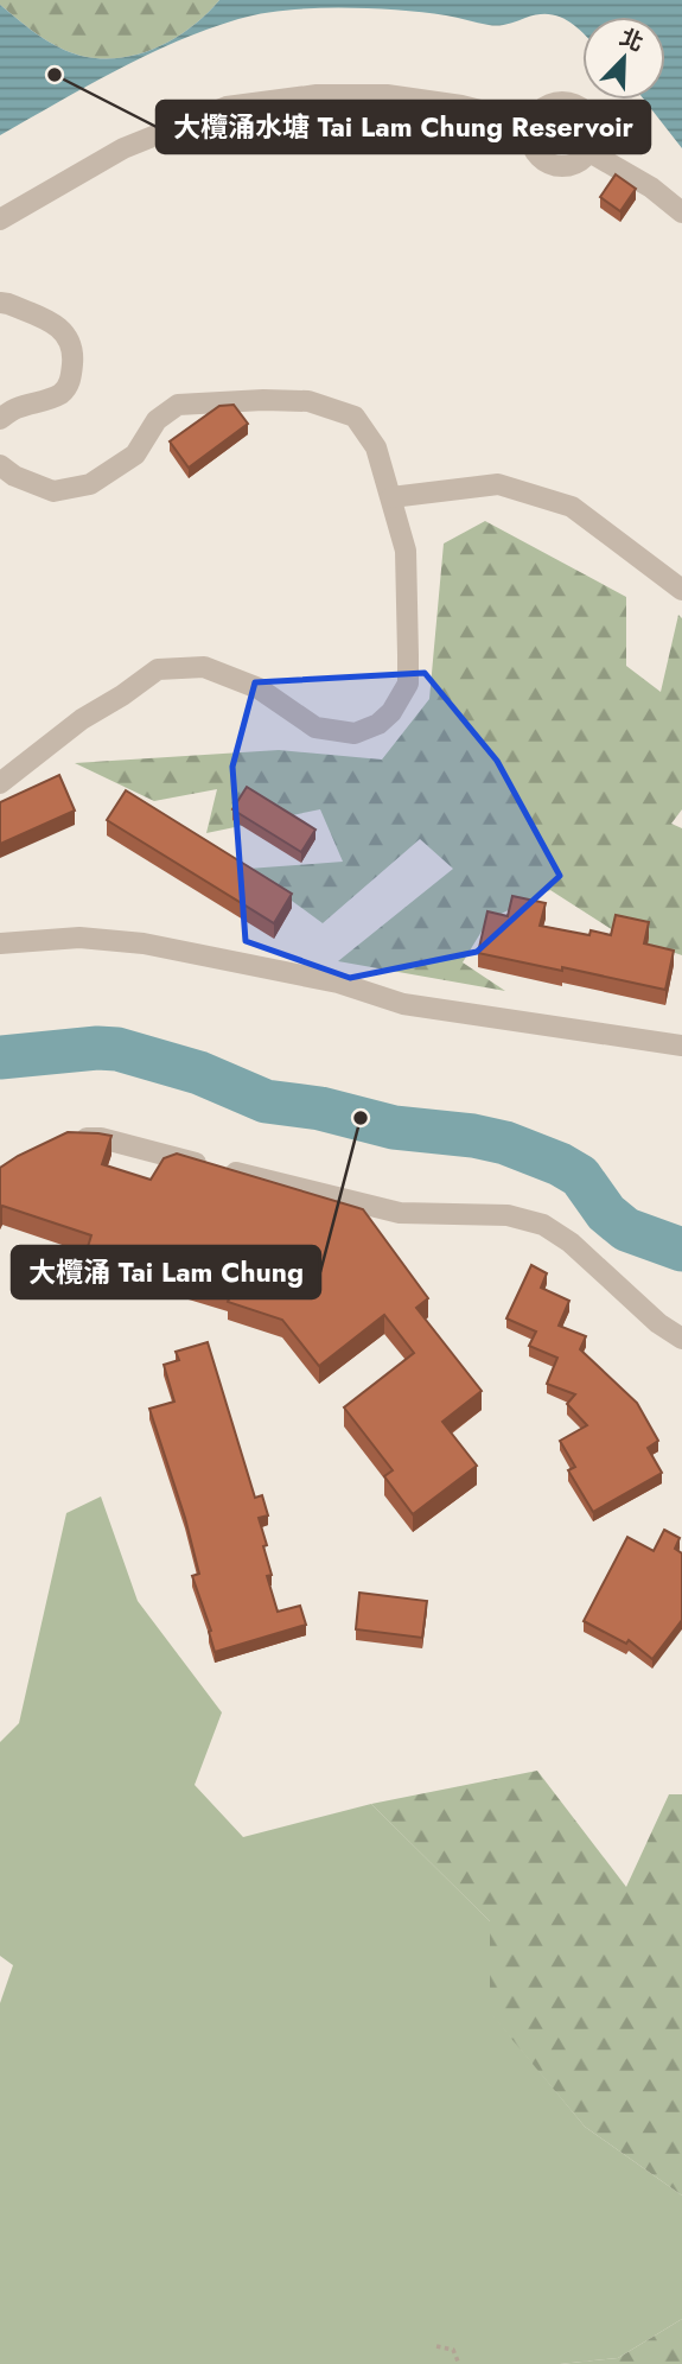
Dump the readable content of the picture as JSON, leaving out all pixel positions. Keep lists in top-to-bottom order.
{
  "places": ["大欖涌水塘 Tai Lam Chung Reservoir", "大欖涌 Tai Lam Chung"],
  "north": "top right"
}
